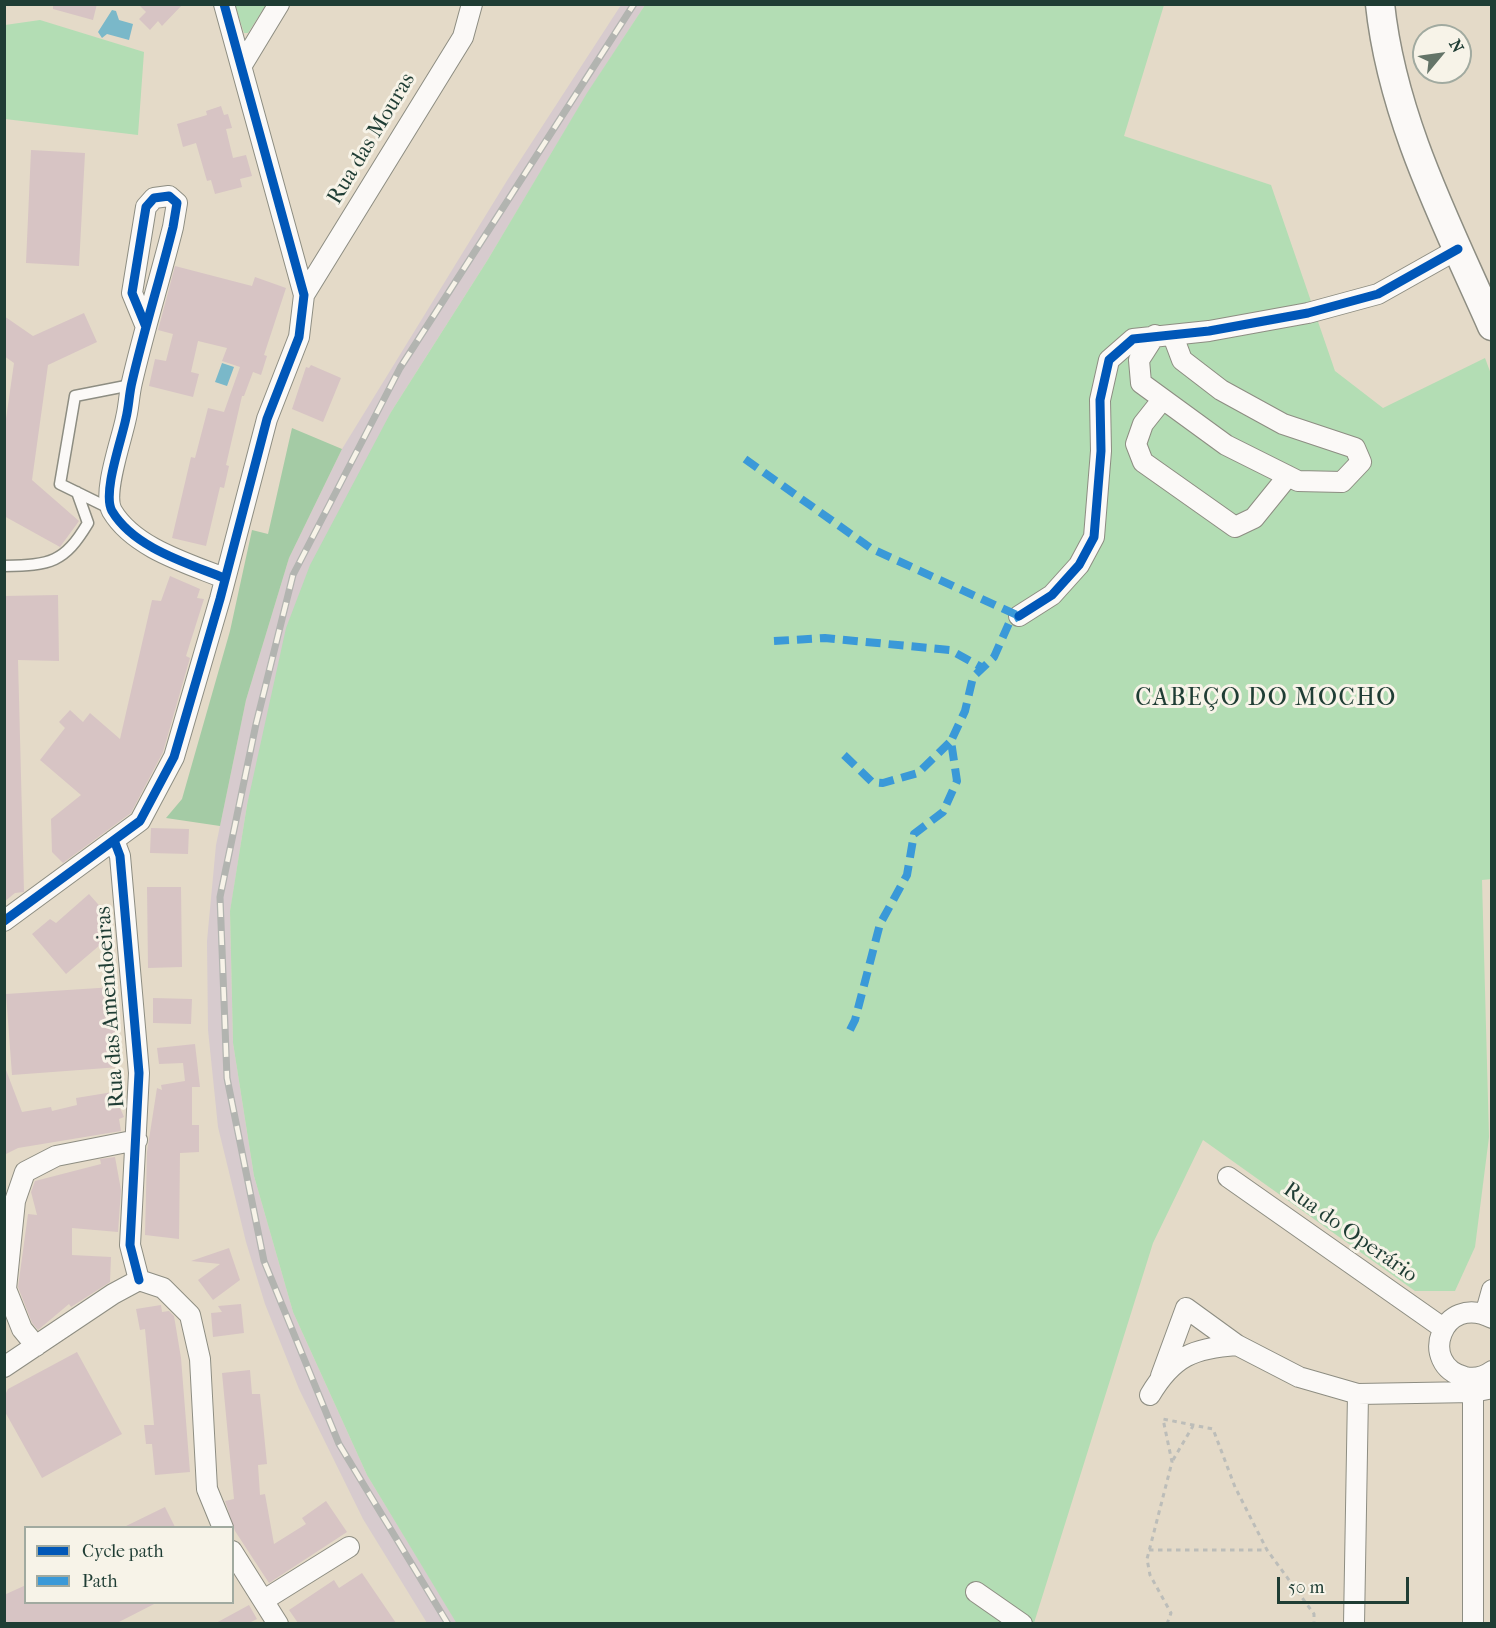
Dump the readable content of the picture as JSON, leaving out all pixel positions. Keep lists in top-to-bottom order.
{
  "streets": {
    "street": ["Rua das Mouras", "Rua das Amendoeiras", "Rua do Operário"]
  },
  "districts": ["CABEÇO DO MOCHO"],
  "legend": ["Cycle path", "Path"],
  "scale_bar": "50 m",
  "north": "top right"
}
